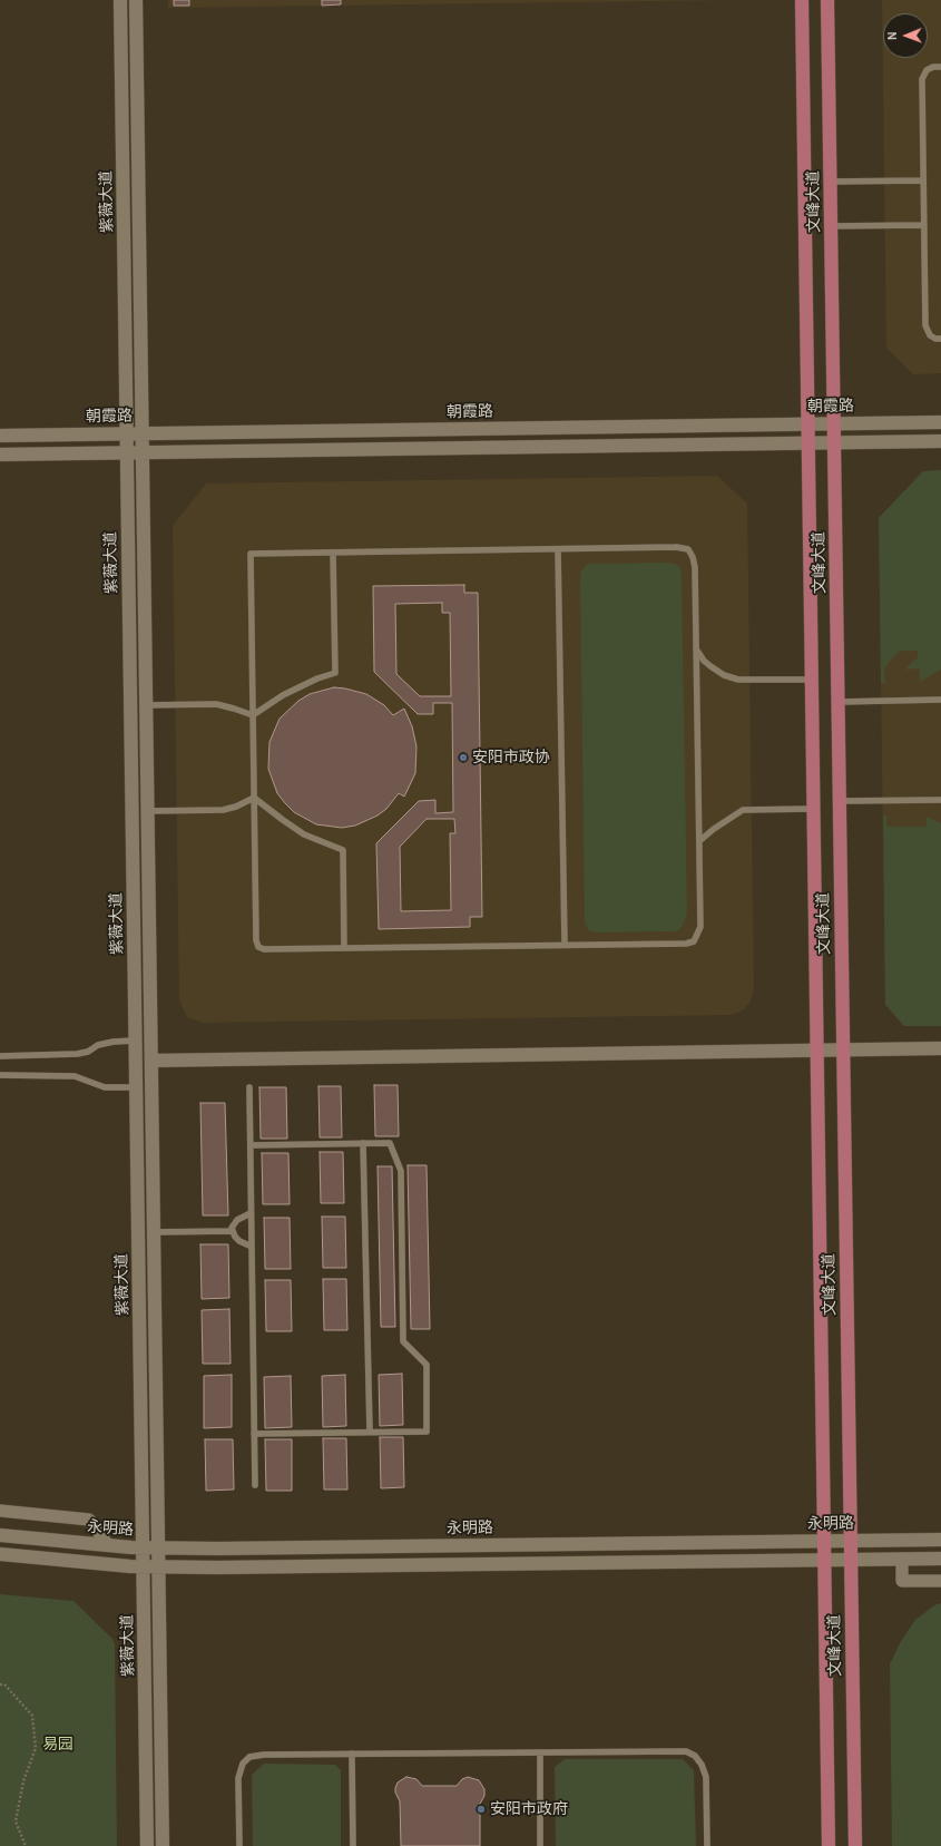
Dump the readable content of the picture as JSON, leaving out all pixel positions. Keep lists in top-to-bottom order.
{
  "streets": {
    "main road": ["文峰大道"],
    "street": ["紫薇大道", "朝霞路", "永明路"]
  },
  "crossings": [
    ["紫薇大道", "朝霞路"],
    ["紫薇大道", "永明路"],
    ["文峰大道", "朝霞路"],
    ["文峰大道", "永明路"]
  ],
  "parks": ["易园"],
  "places": ["安阳市政协", "安阳市政府"],
  "north": "left"
}
